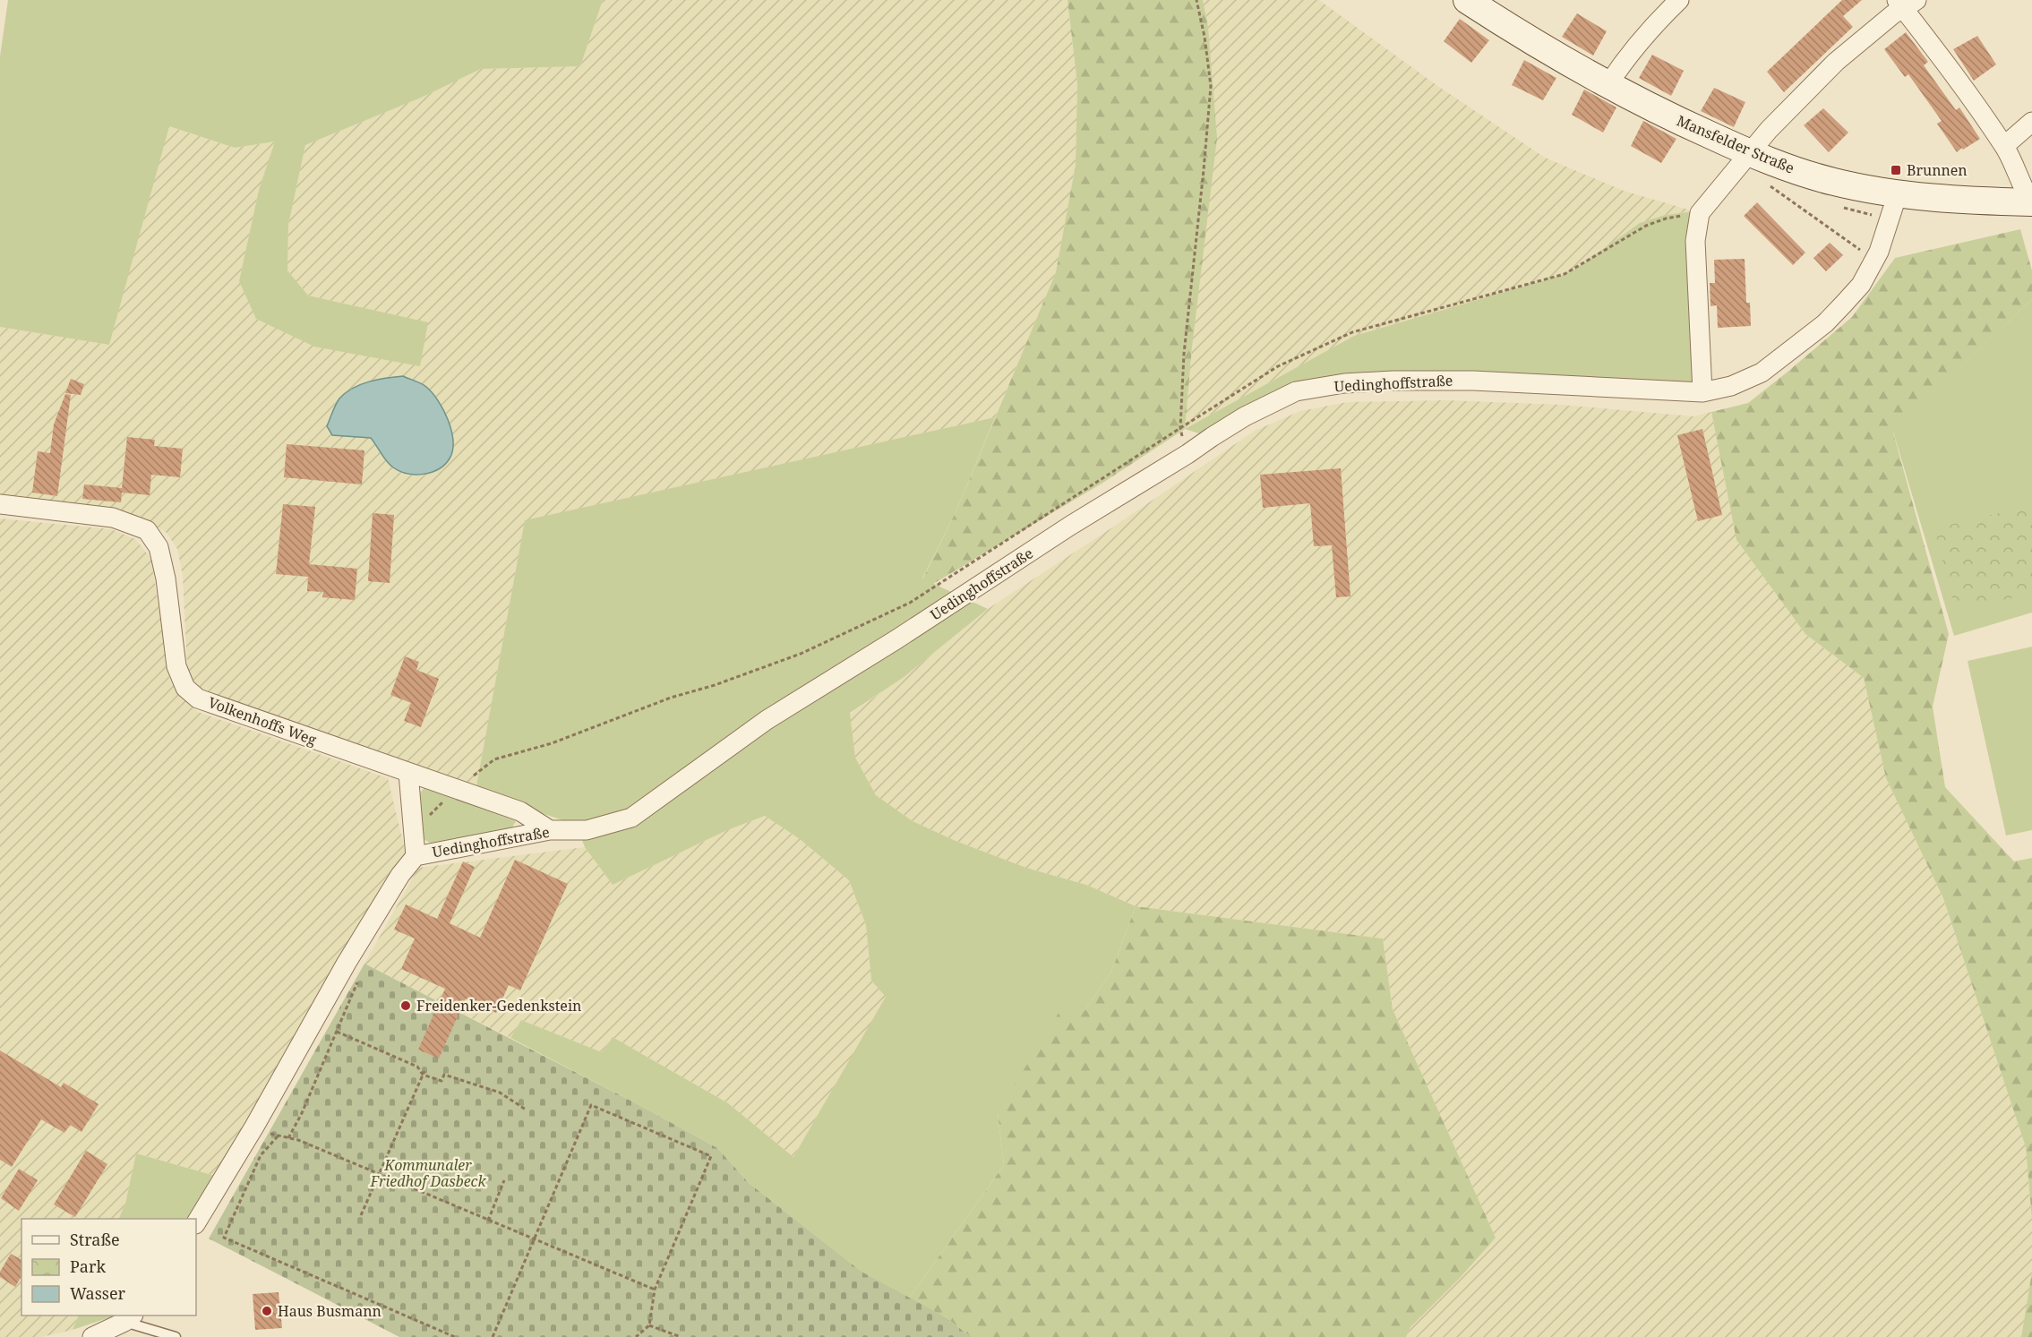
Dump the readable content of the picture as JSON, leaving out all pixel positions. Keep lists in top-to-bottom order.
{
  "streets": {
    "street": ["Mansfelder Straße", "Uedinghoffstraße", "Volkenhoffs Weg"]
  },
  "crossings": [
    ["Mansfelder Straße", "Uedinghoffstraße"],
    ["Uedinghoffstraße", "Volkenhoffs Weg"]
  ],
  "parks": ["Kommunaler Friedhof Dasbeck"],
  "places": {
    "transit": ["Brunnen"],
    "other": ["Freidenker-Gedenkstein", "Haus Busmann"]
  },
  "legend": ["Straße", "Park", "Wasser"]
}
